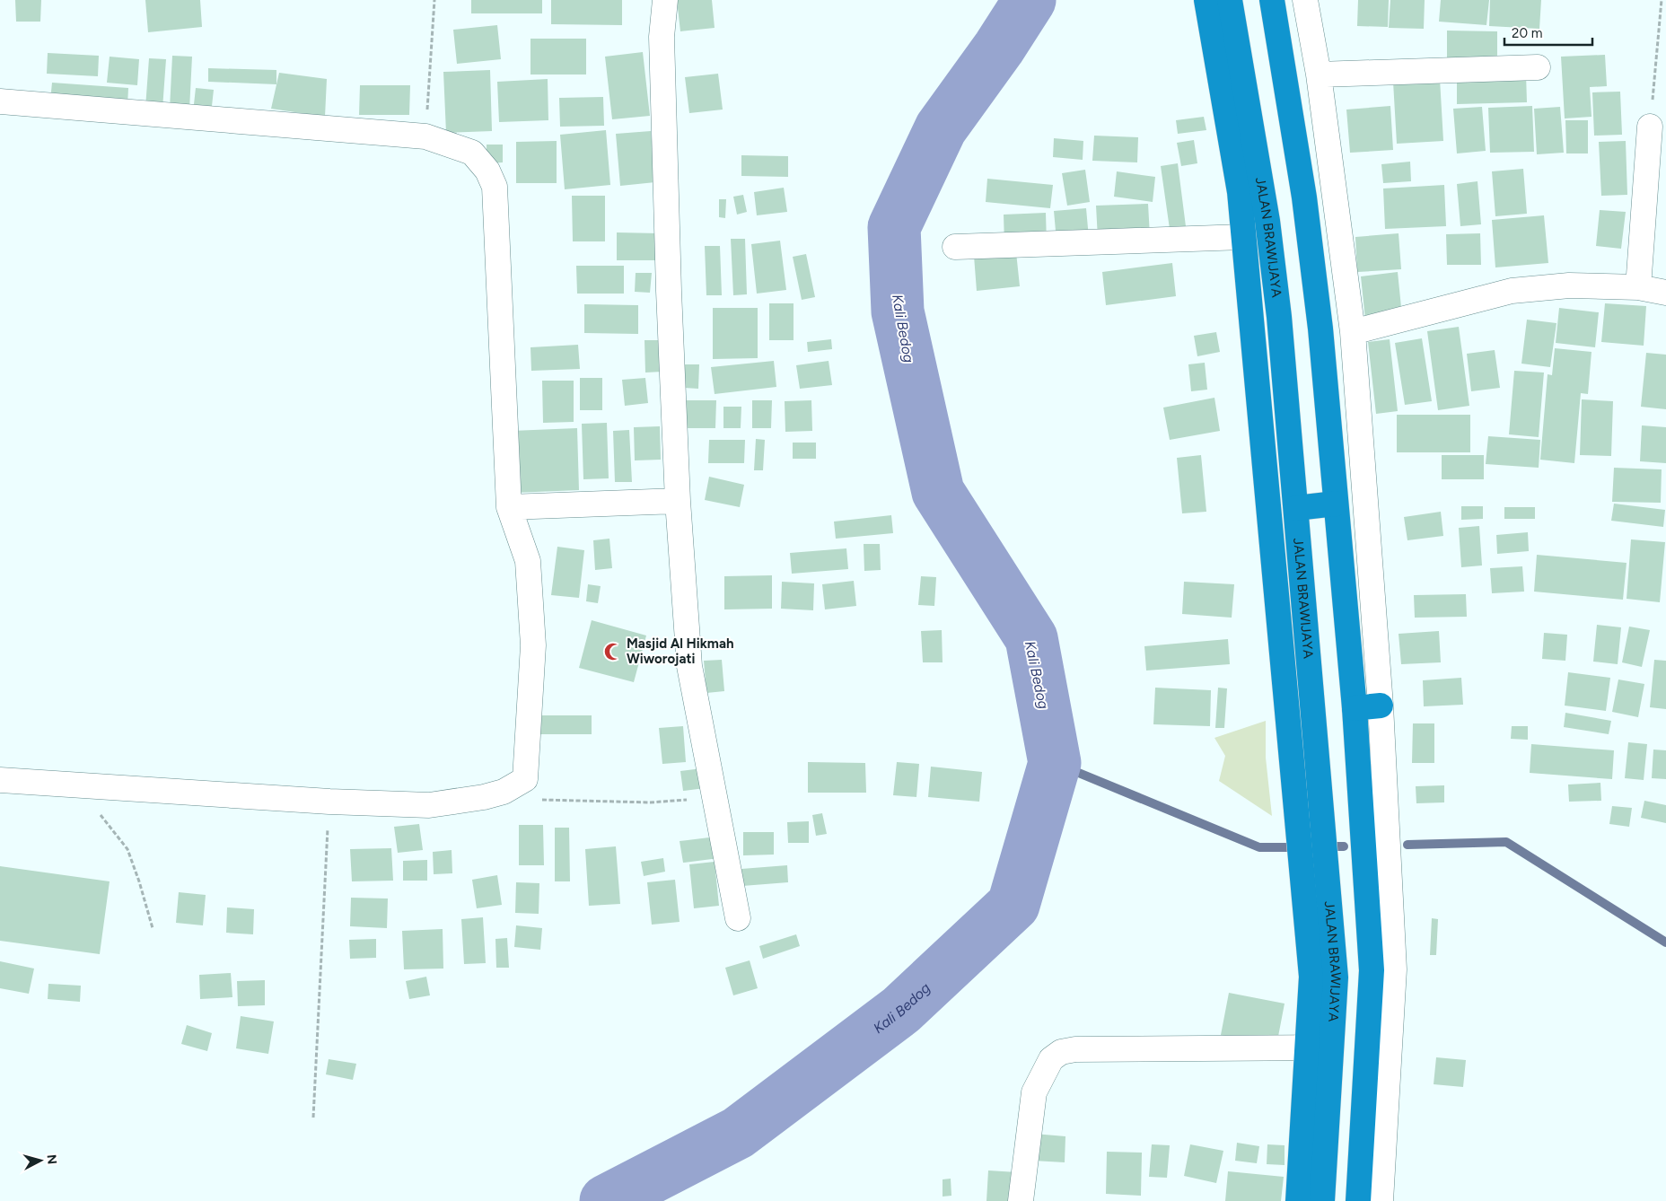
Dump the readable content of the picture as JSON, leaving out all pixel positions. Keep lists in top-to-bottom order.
{
  "streets": {
    "highway": ["JALAN BRAWIJAYA"]
  },
  "water": ["Kali Bedog"],
  "places": {
    "mosque": ["Masjid Al Hikmah Wiworojati"]
  },
  "scale_bar": "20 m",
  "north": "right"
}
